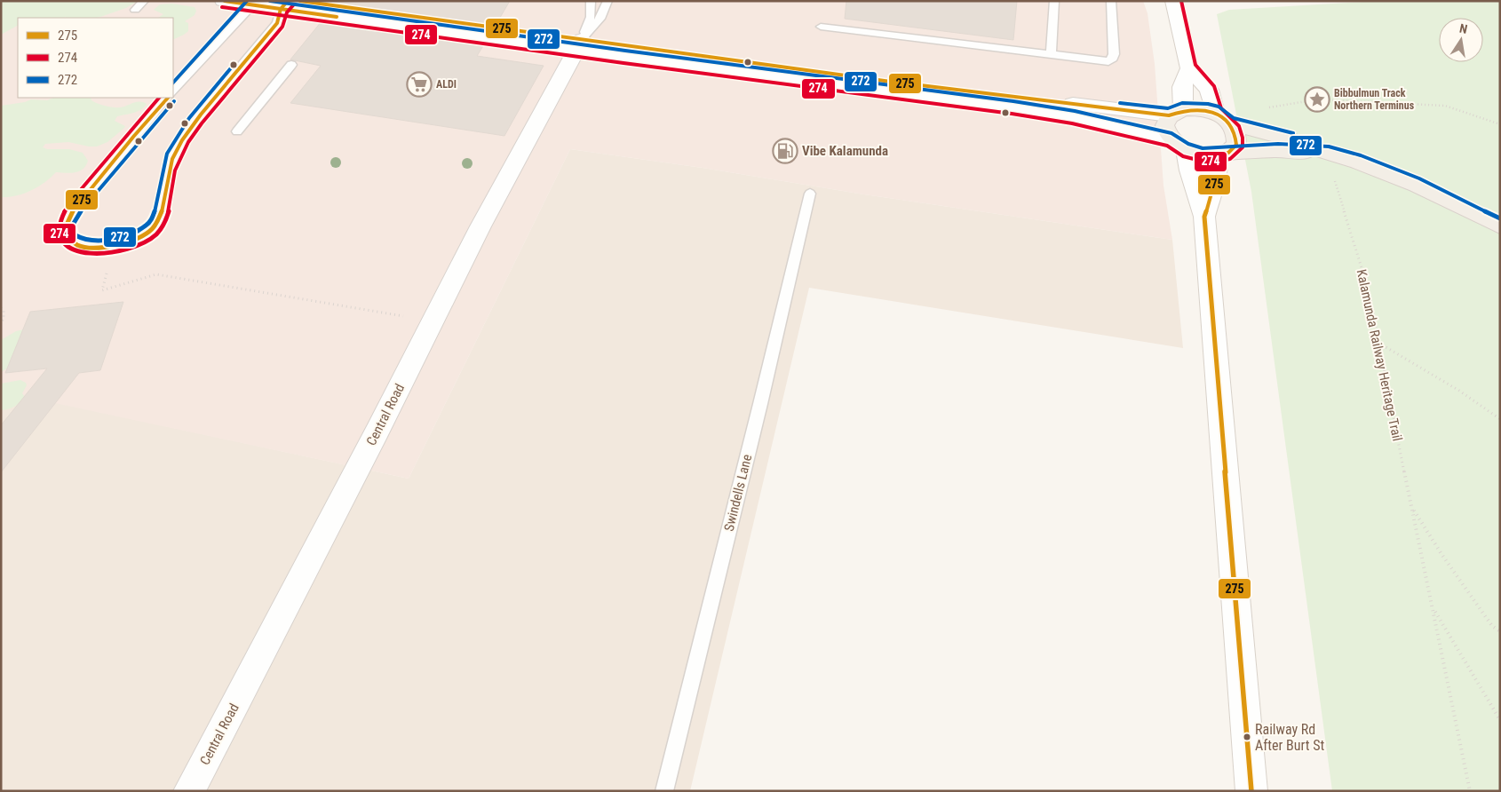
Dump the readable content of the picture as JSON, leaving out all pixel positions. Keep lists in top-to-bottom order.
{
  "streets": {
    "street": ["Central Road"],
    "lane": ["Swindells Lane"],
    "path": ["Kalamunda Railway Heritage Trail"]
  },
  "places": {
    "supermarket": ["ALDI"],
    "place": ["Bibbulmun Track Northern Terminus"],
    "fuel station": ["Vibe Kalamunda"],
    "other": ["Railway Rd After Burt St"]
  },
  "lines": ["transit line 275", "transit line 274", "transit line 272"],
  "legend": ["275", "274", "272"],
  "north": "top"
}
